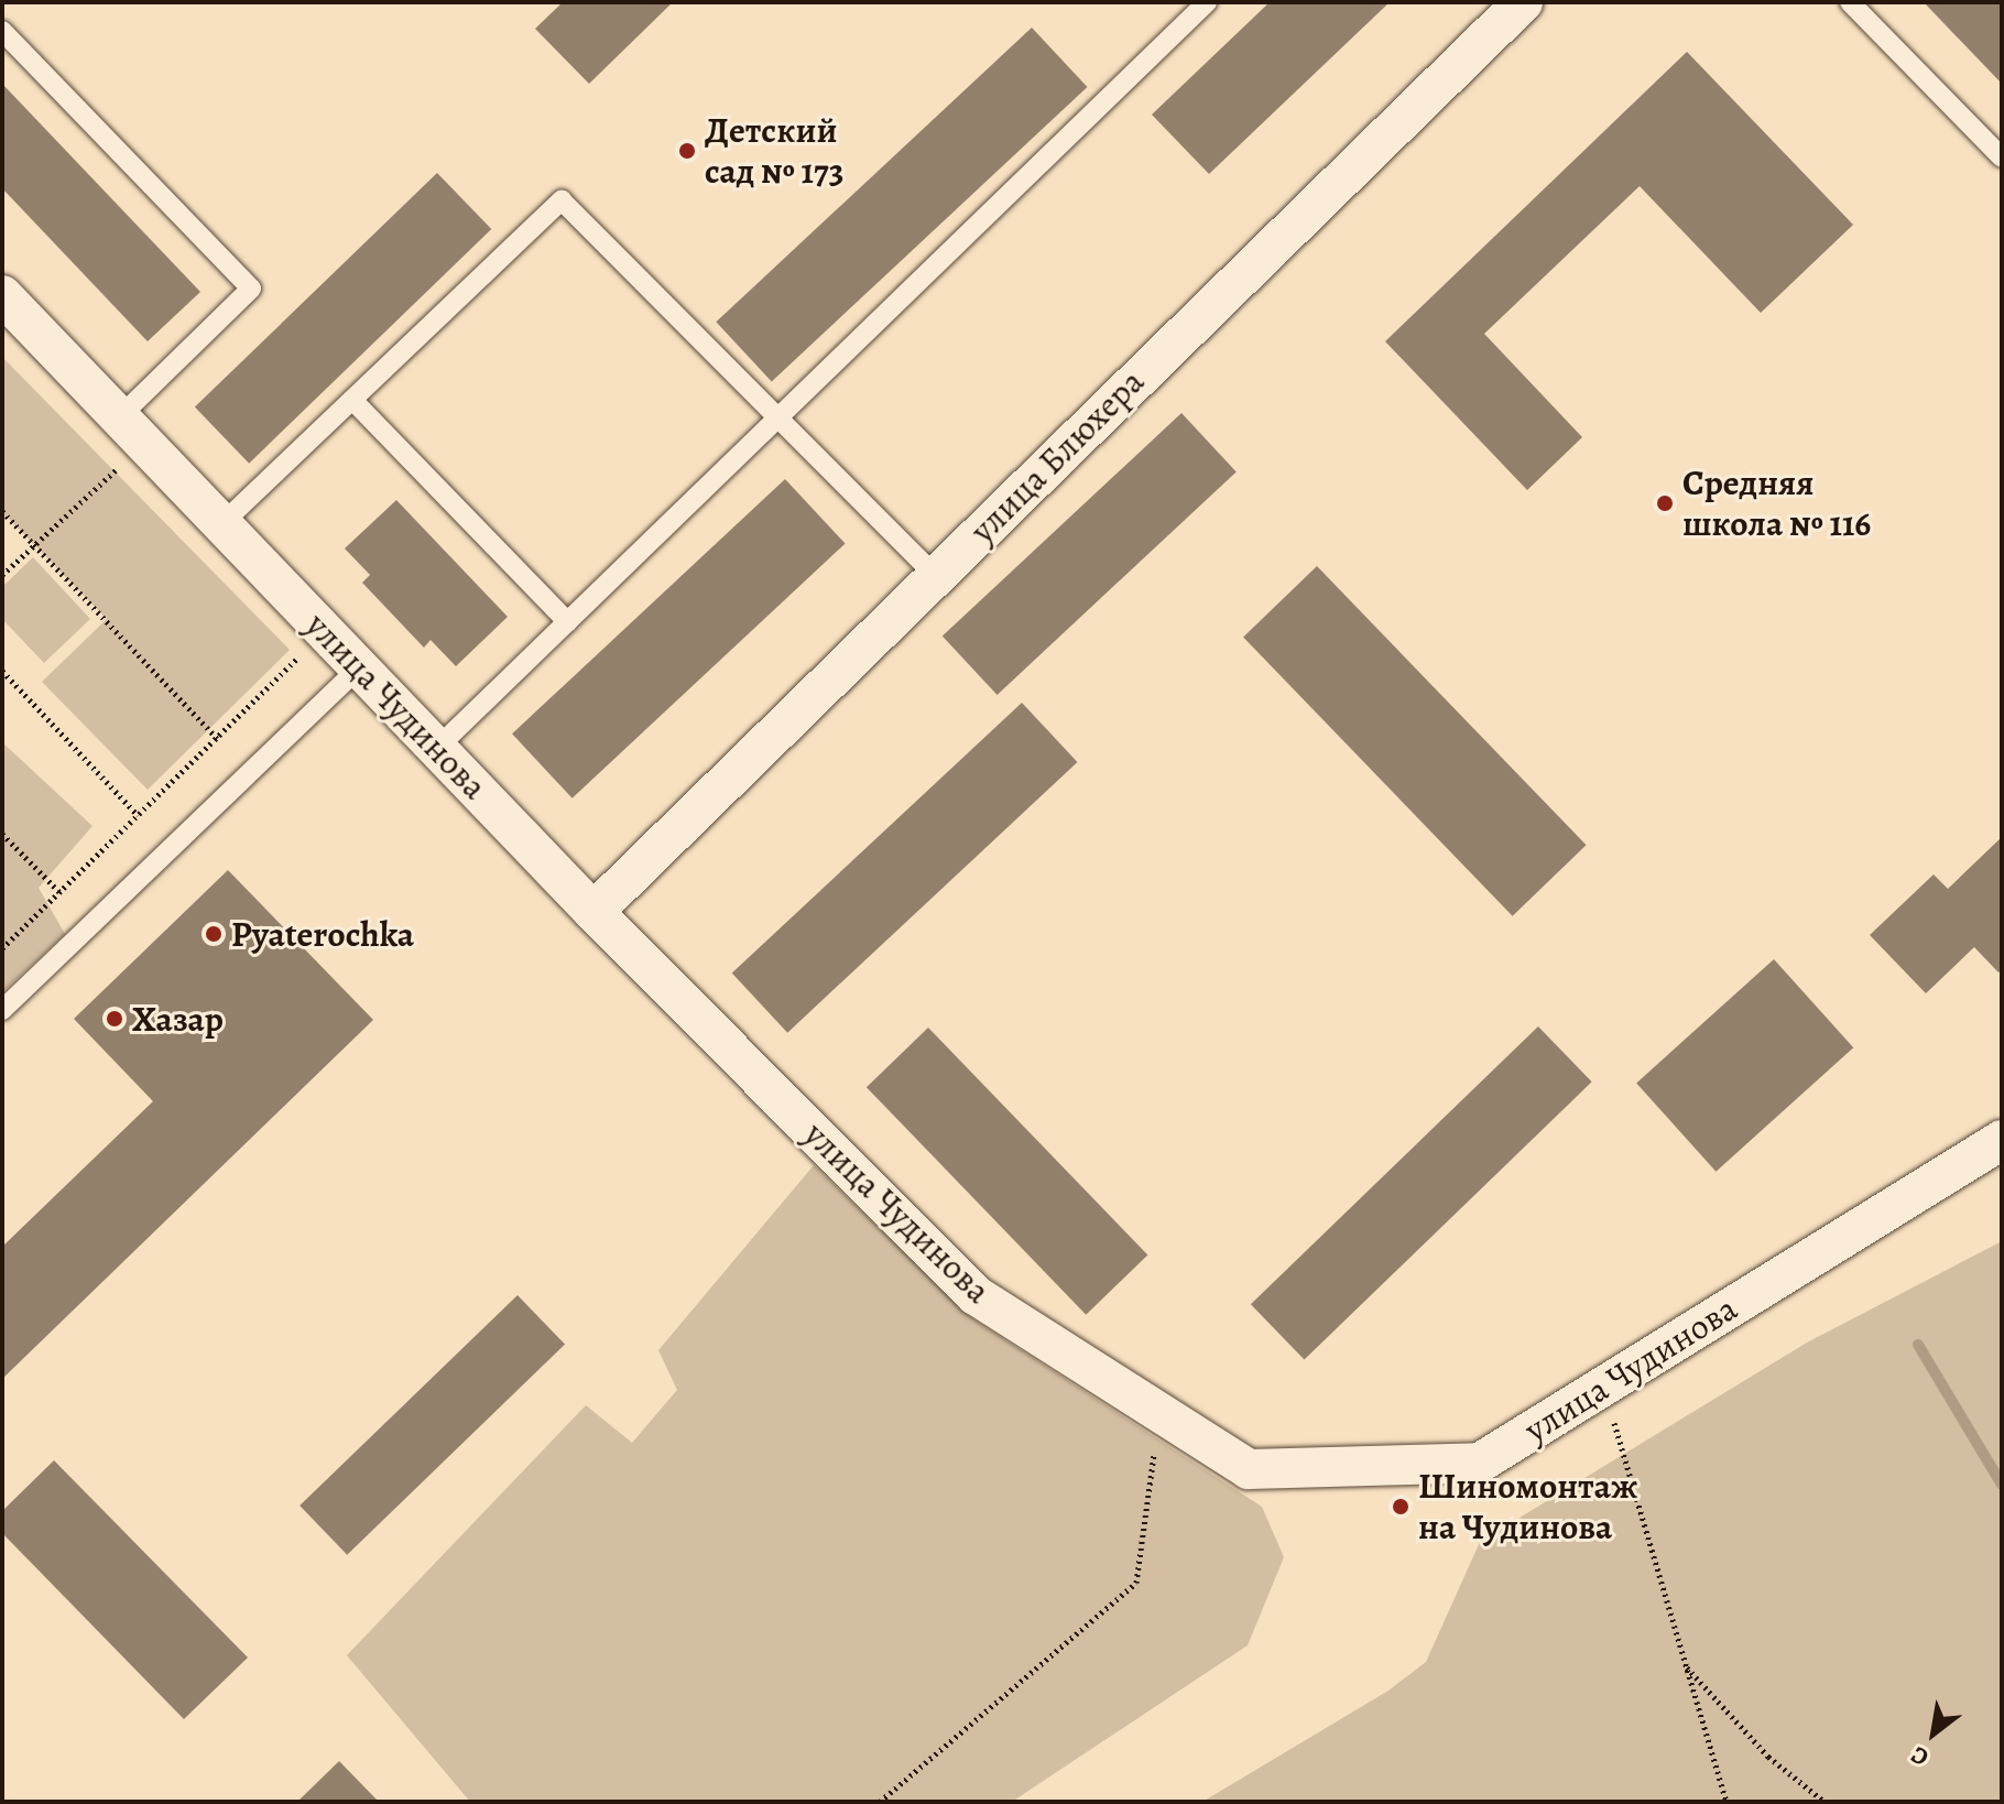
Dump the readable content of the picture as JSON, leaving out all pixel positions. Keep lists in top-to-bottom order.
{
  "streets": {
    "street": ["улица Блюхера", "улица Чудинова"]
  },
  "crossings": [
    ["улица Блюхера", "улица Чудинова"]
  ],
  "places": [
    "Детский сад № 173",
    "Средняя школа № 116",
    "Pyaterochka",
    "Хазар",
    "Шиномонтаж на Чудинова"
  ],
  "north": "bottom left"
}
